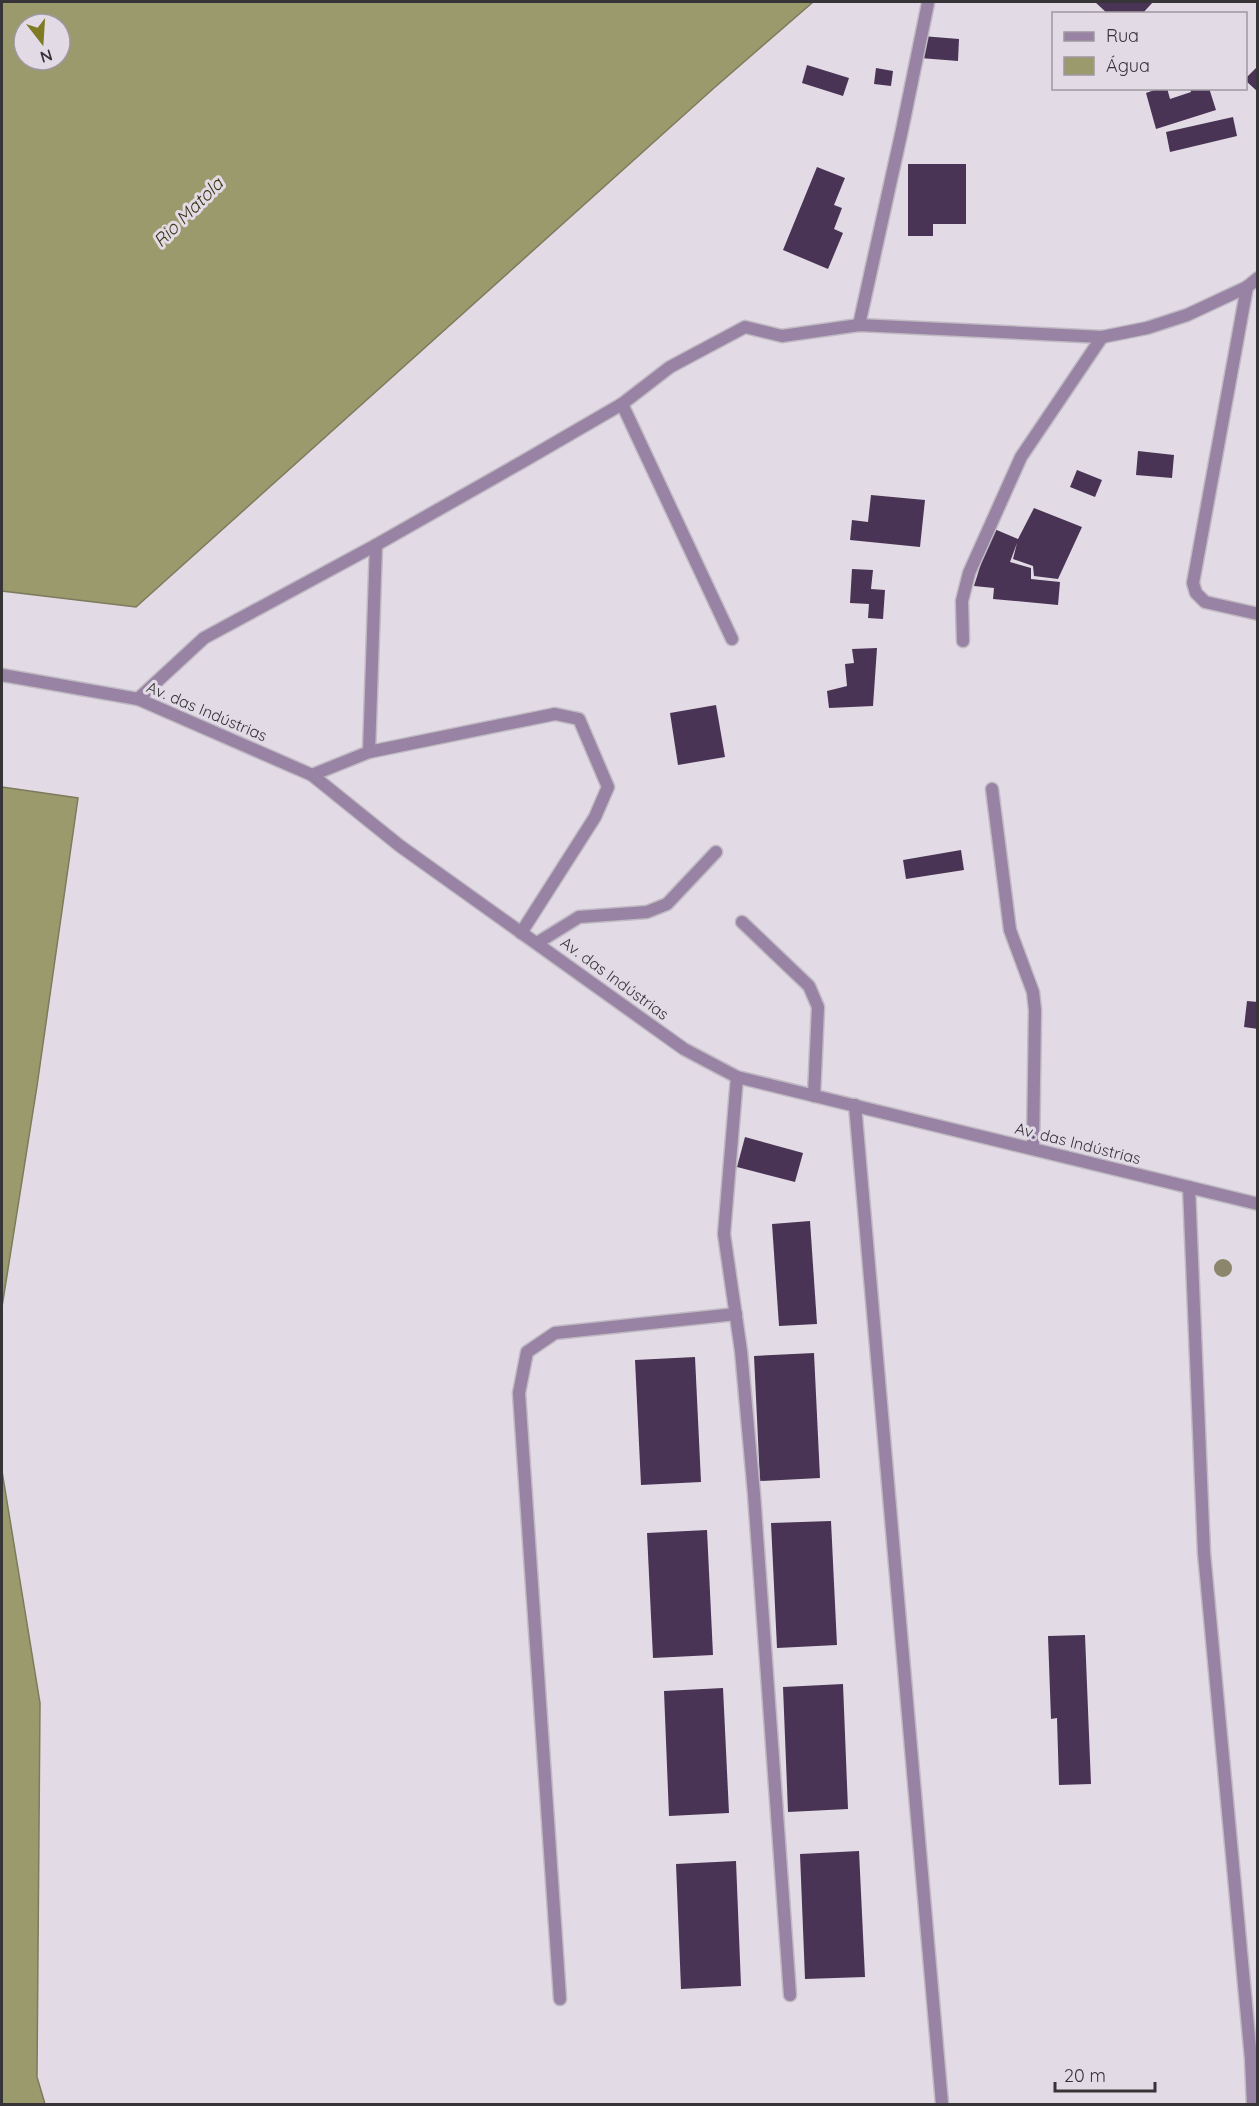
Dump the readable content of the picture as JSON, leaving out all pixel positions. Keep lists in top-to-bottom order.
{
  "streets": {
    "street": ["Av. das Indústrias"]
  },
  "water": ["Rio Matola"],
  "legend": ["Rua", "Água"],
  "scale_bar": "20 m",
  "north": "bottom"
}
